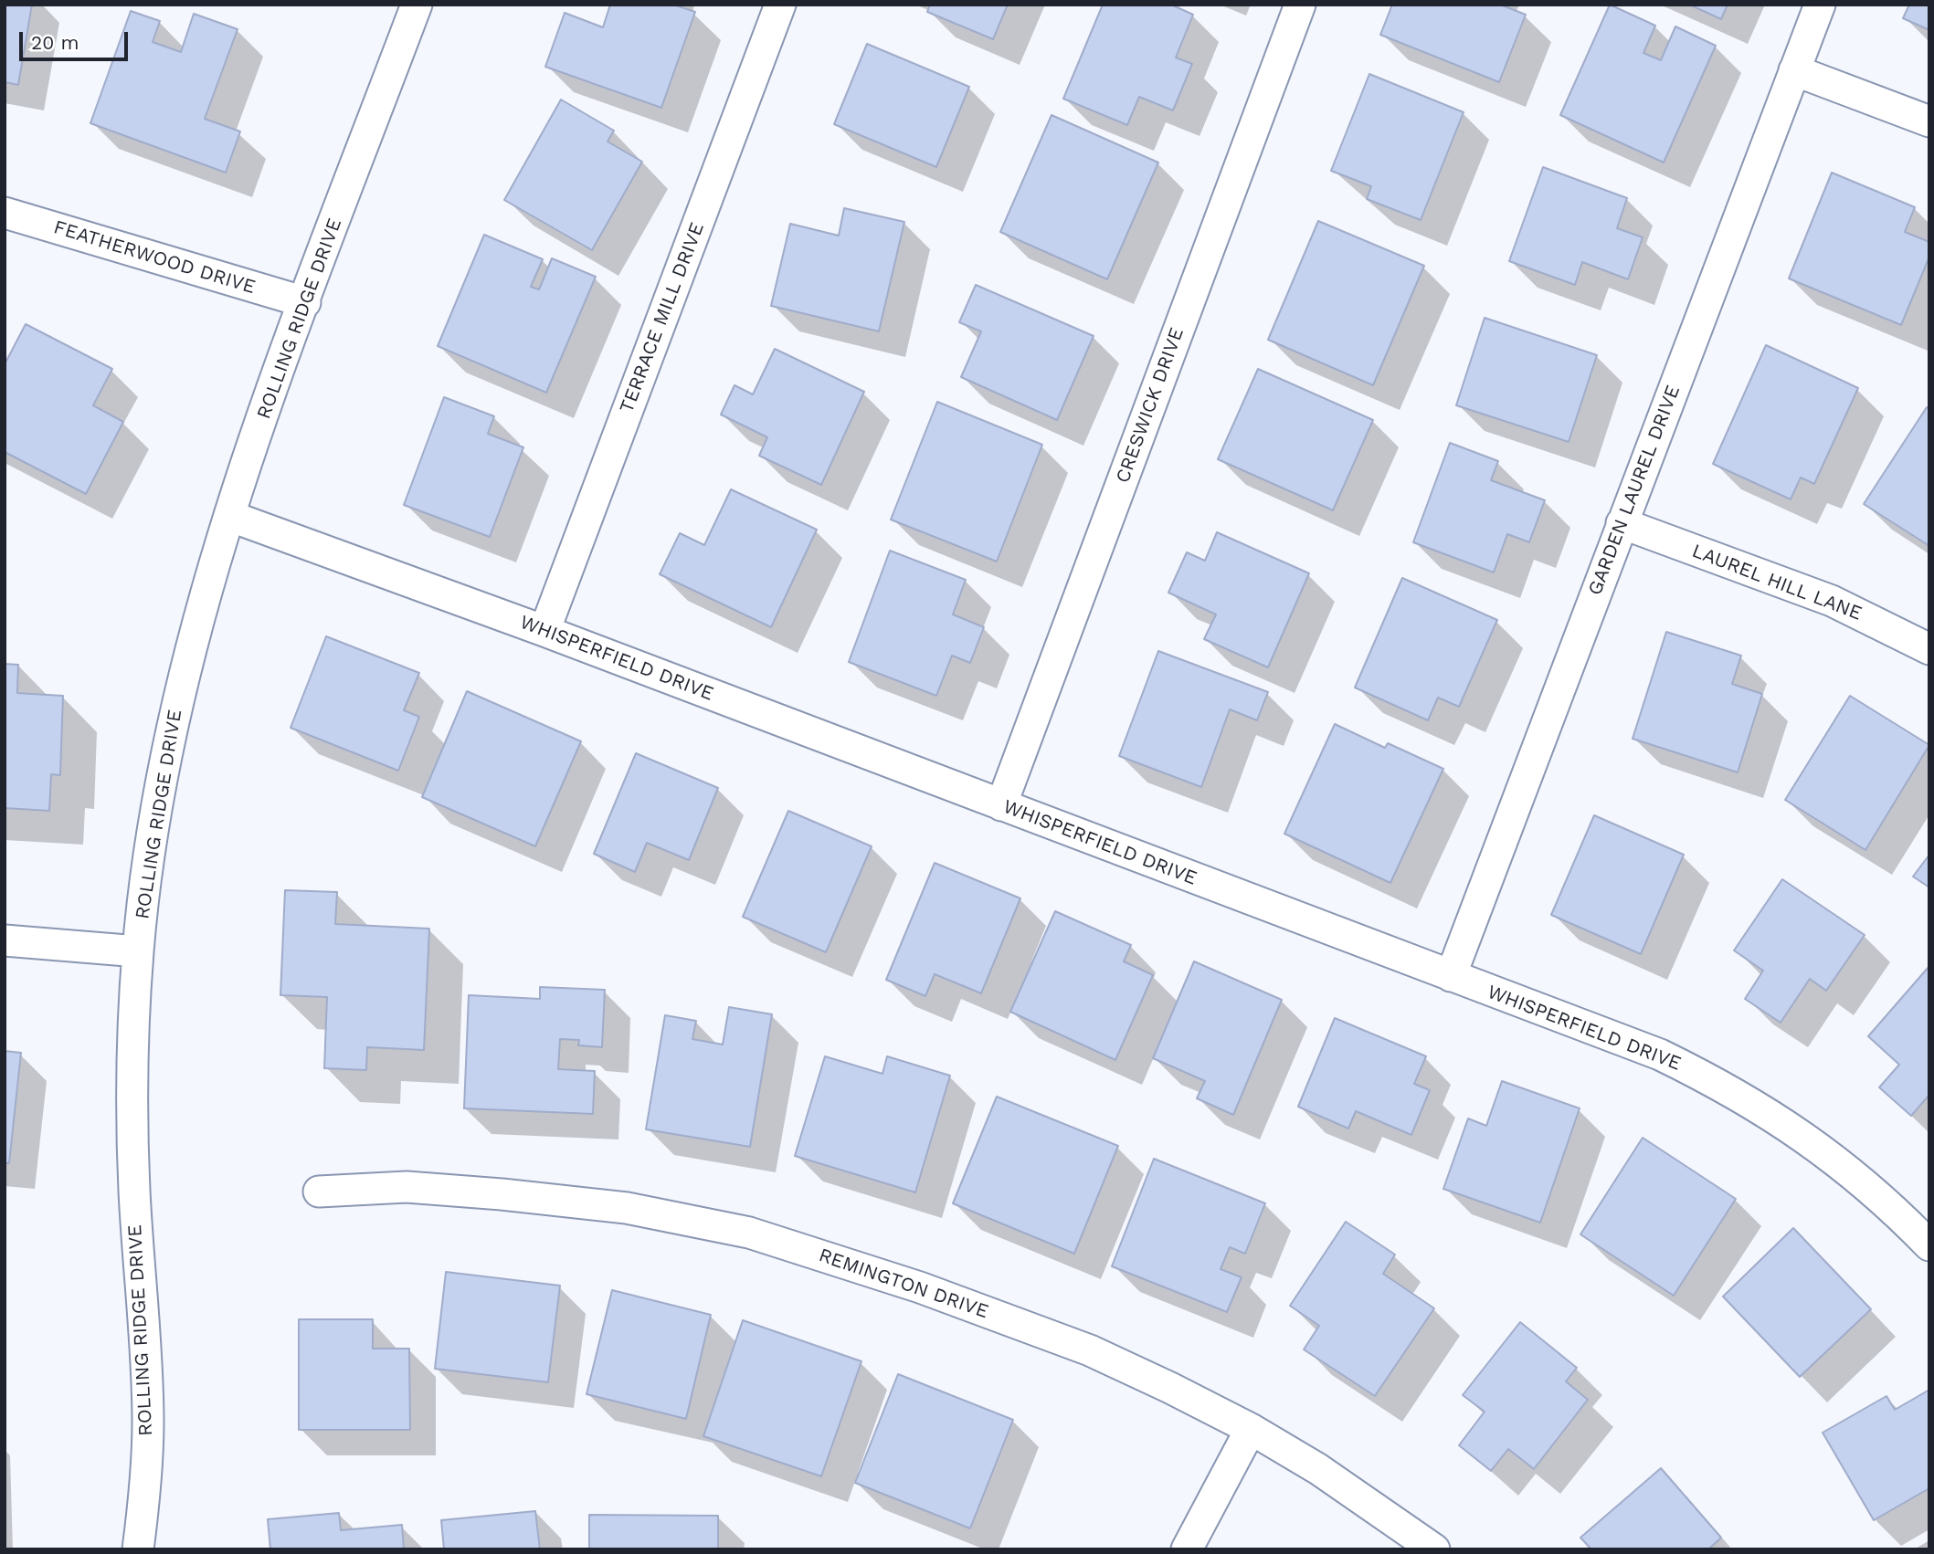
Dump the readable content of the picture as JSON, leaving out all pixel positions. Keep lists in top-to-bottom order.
{
  "streets": {
    "street": [
      "FEATHERWOOD DRIVE",
      "TERRACE MILL DRIVE",
      "ROLLING RIDGE DRIVE",
      "CRESWICK DRIVE",
      "GARDEN LAUREL DRIVE",
      "LAUREL HILL LANE",
      "WHISPERFIELD DRIVE",
      "REMINGTON DRIVE"
    ]
  },
  "crossings": [
    ["FEATHERWOOD DRIVE", "ROLLING RIDGE DRIVE"],
    ["TERRACE MILL DRIVE", "WHISPERFIELD DRIVE"],
    ["ROLLING RIDGE DRIVE", "WHISPERFIELD DRIVE"],
    ["CRESWICK DRIVE", "WHISPERFIELD DRIVE"],
    ["GARDEN LAUREL DRIVE", "LAUREL HILL LANE"],
    ["GARDEN LAUREL DRIVE", "WHISPERFIELD DRIVE"]
  ],
  "scale_bar": "20 m"
}
